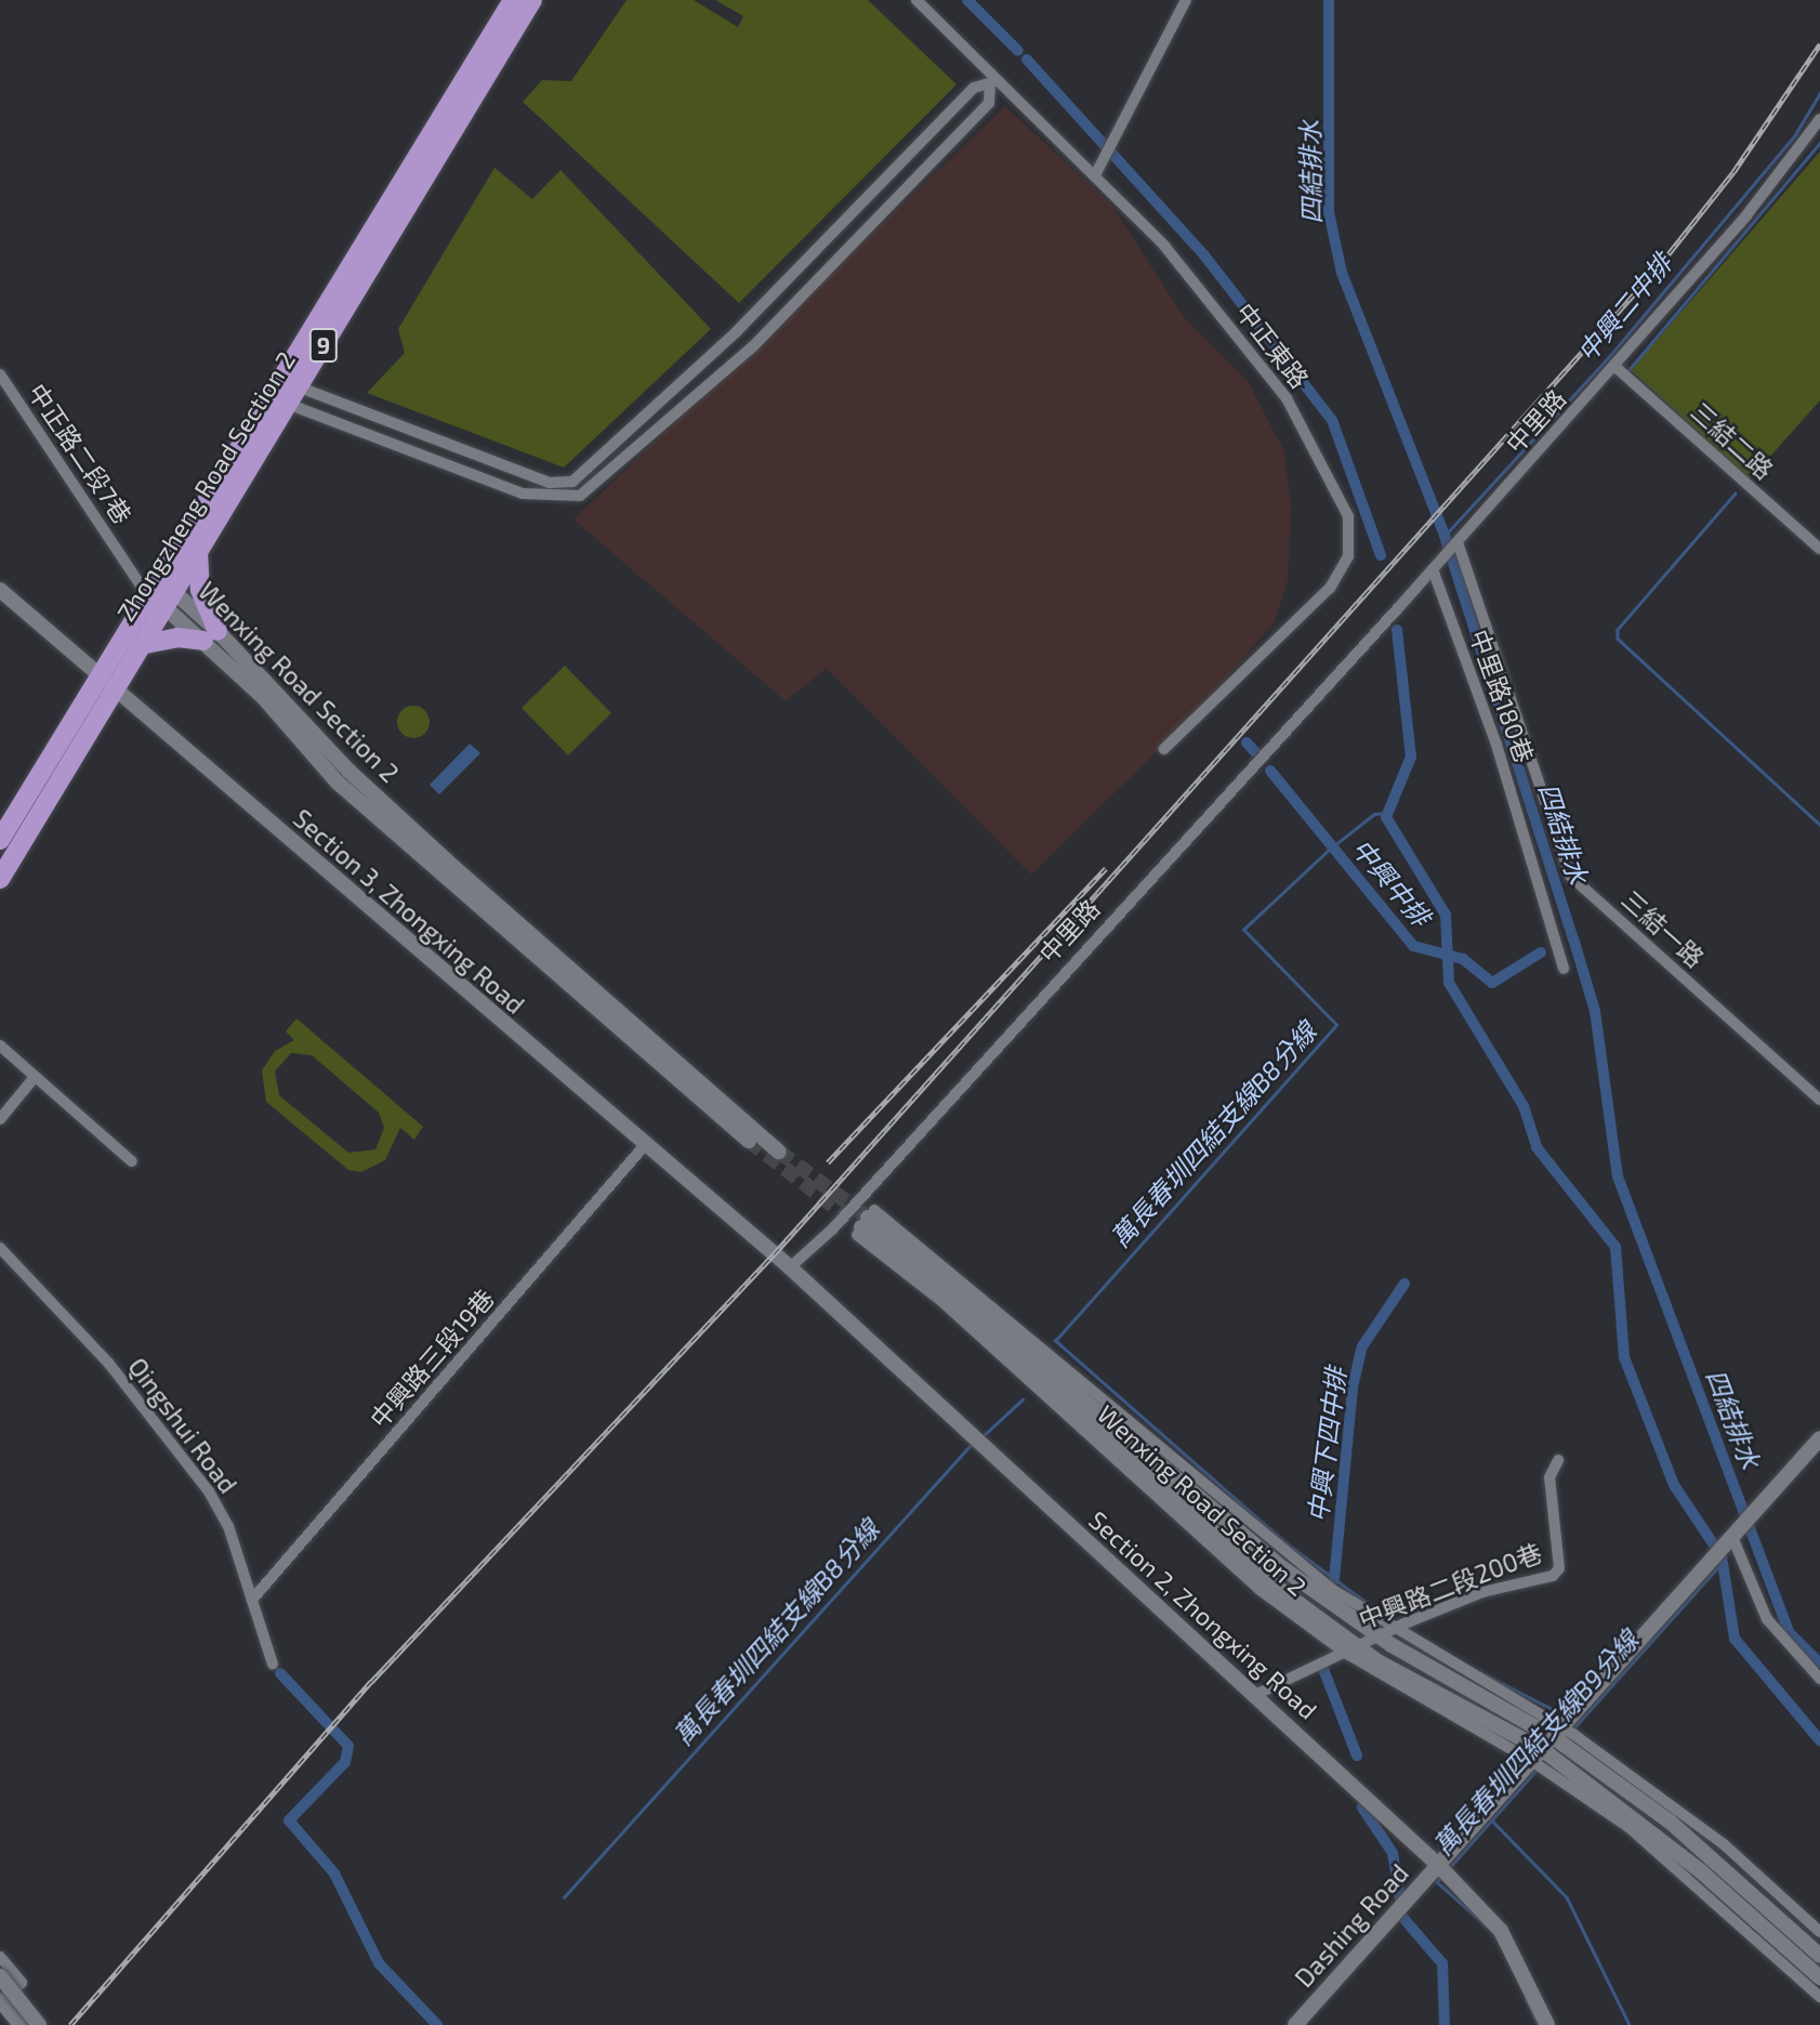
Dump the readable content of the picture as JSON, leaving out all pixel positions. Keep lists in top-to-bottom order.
{
  "streets": {
    "main road": ["9", "Zhongzheng Road Section 2"],
    "street": [
      "中正東路",
      "中里路",
      "三結二路",
      "中正路二段7巷",
      "Wenxing Road Section 2",
      "中里路180巷",
      "Section 3, Zhongxing Road",
      "三結一路",
      "中興路三段19巷",
      "Qingshui Road",
      "中興路二段200巷",
      "Section 2, Zhongxing Road",
      "Dashing Road"
    ]
  },
  "crossings": [
    ["9", "Zhongzheng Road Section 2"],
    ["9", "Section 3, Zhongxing Road"],
    ["中里路", "三結二路"],
    ["中里路", "中里路180巷"],
    ["中里路", "Section 3, Zhongxing Road"],
    ["中里路", "三結一路"],
    ["中里路", "Section 2, Zhongxing Road"],
    ["中正路二段7巷", "Zhongzheng Road Section 2"],
    ["中正路二段7巷", "Wenxing Road Section 2"],
    ["Zhongzheng Road Section 2", "Wenxing Road Section 2"],
    ["Zhongzheng Road Section 2", "Section 3, Zhongxing Road"],
    ["Wenxing Road Section 2", "中興路二段200巷"],
    ["Wenxing Road Section 2", "Dashing Road"],
    ["Section 3, Zhongxing Road", "中興路三段19巷"],
    ["Section 3, Zhongxing Road", "Section 2, Zhongxing Road"],
    ["中興路三段19巷", "Qingshui Road"],
    ["中興路二段200巷", "Section 2, Zhongxing Road"],
    ["Section 2, Zhongxing Road", "Dashing Road"]
  ],
  "water": [
    "四結排水",
    "中興二中排",
    "中興中排",
    "萬長春圳四結支線B8分線",
    "中興下四中排",
    "萬長春圳四結支線B9分線"
  ]
}
